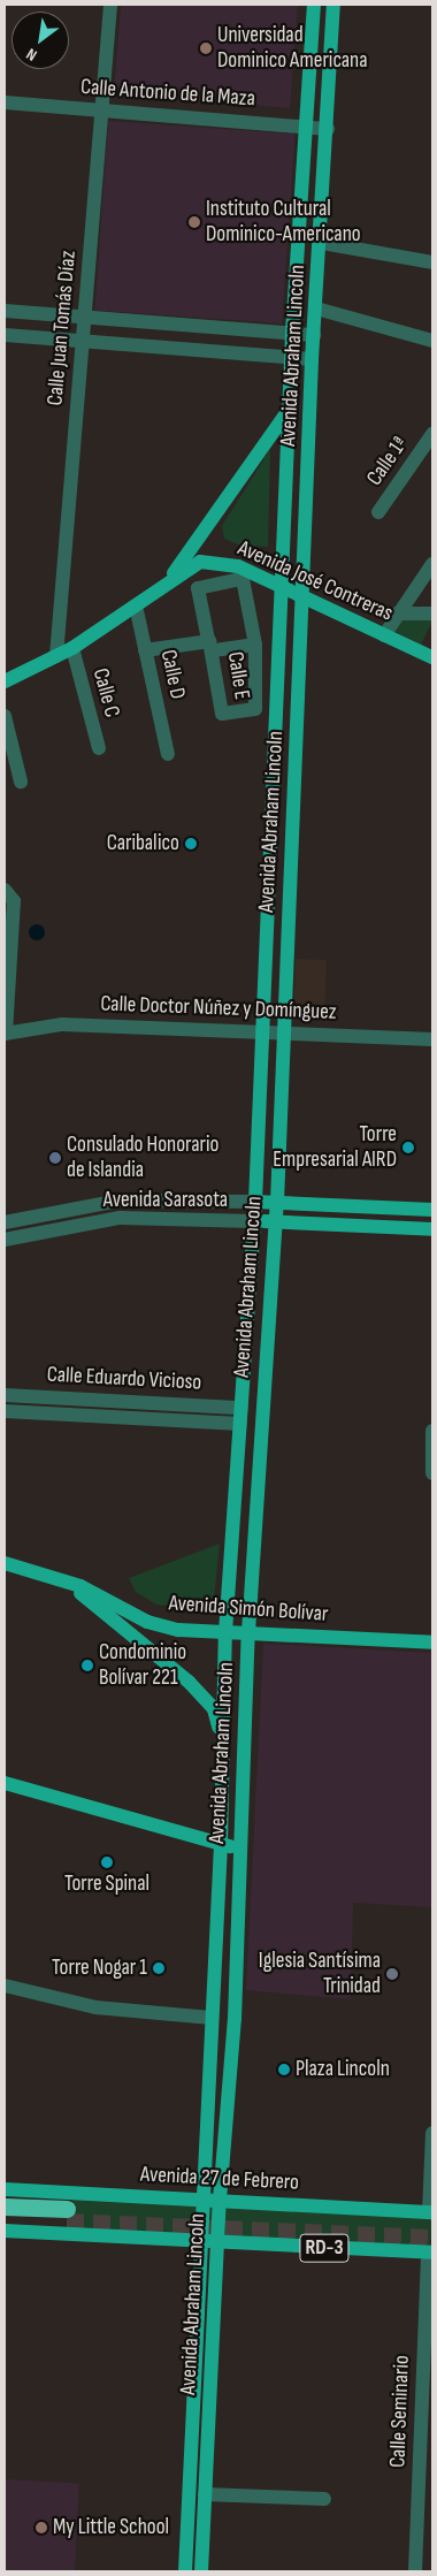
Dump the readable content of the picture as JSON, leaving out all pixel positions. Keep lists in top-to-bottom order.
{
  "streets": {
    "main road": [
      "Avenida Abraham Lincoln",
      "Avenida José Contreras",
      "Avenida Sarasota",
      "Avenida Simón Bolívar",
      "Avenida 27 de Febrero",
      "RD-3"
    ],
    "street": [
      "Calle Antonio de la Maza",
      "Calle Juan Tomás Díaz",
      "Calle 1ª",
      "Calle D",
      "Calle E",
      "Calle C",
      "Calle Doctor Núñez y Domínguez",
      "Calle Eduardo Vicioso",
      "Calle Seminario"
    ]
  },
  "crossings": [
    ["Calle Antonio de la Maza", "Calle Juan Tomás Díaz"],
    ["Calle Antonio de la Maza", "Avenida Abraham Lincoln"],
    ["Calle Juan Tomás Díaz", "Avenida José Contreras"],
    ["Avenida Abraham Lincoln", "Avenida José Contreras"],
    ["Avenida Abraham Lincoln", "Calle Doctor Núñez y Domínguez"],
    ["Avenida Abraham Lincoln", "Avenida Sarasota"],
    ["Avenida Abraham Lincoln", "Calle Eduardo Vicioso"],
    ["Avenida Abraham Lincoln", "Avenida Simón Bolívar"],
    ["Avenida Abraham Lincoln", "Avenida 27 de Febrero"],
    ["Avenida Abraham Lincoln", "RD-3"],
    ["Avenida José Contreras", "Calle D"],
    ["Avenida José Contreras", "Calle C"],
    ["Calle D", "Calle E"],
    ["RD-3", "Calle Seminario"]
  ],
  "places": [
    "Universidad Dominico Americana",
    "Instituto Cultural Dominico-Americano",
    "Caribalico",
    "Torre Empresarial AIRD",
    "Consulado Honorario de Islandia",
    "Condominio Bolívar 221",
    "Torre Spinal",
    "Torre Nogar 1",
    "Iglesia Santísima Trinidad",
    "Plaza Lincoln",
    "My Little School"
  ],
  "north": "bottom left"
}
